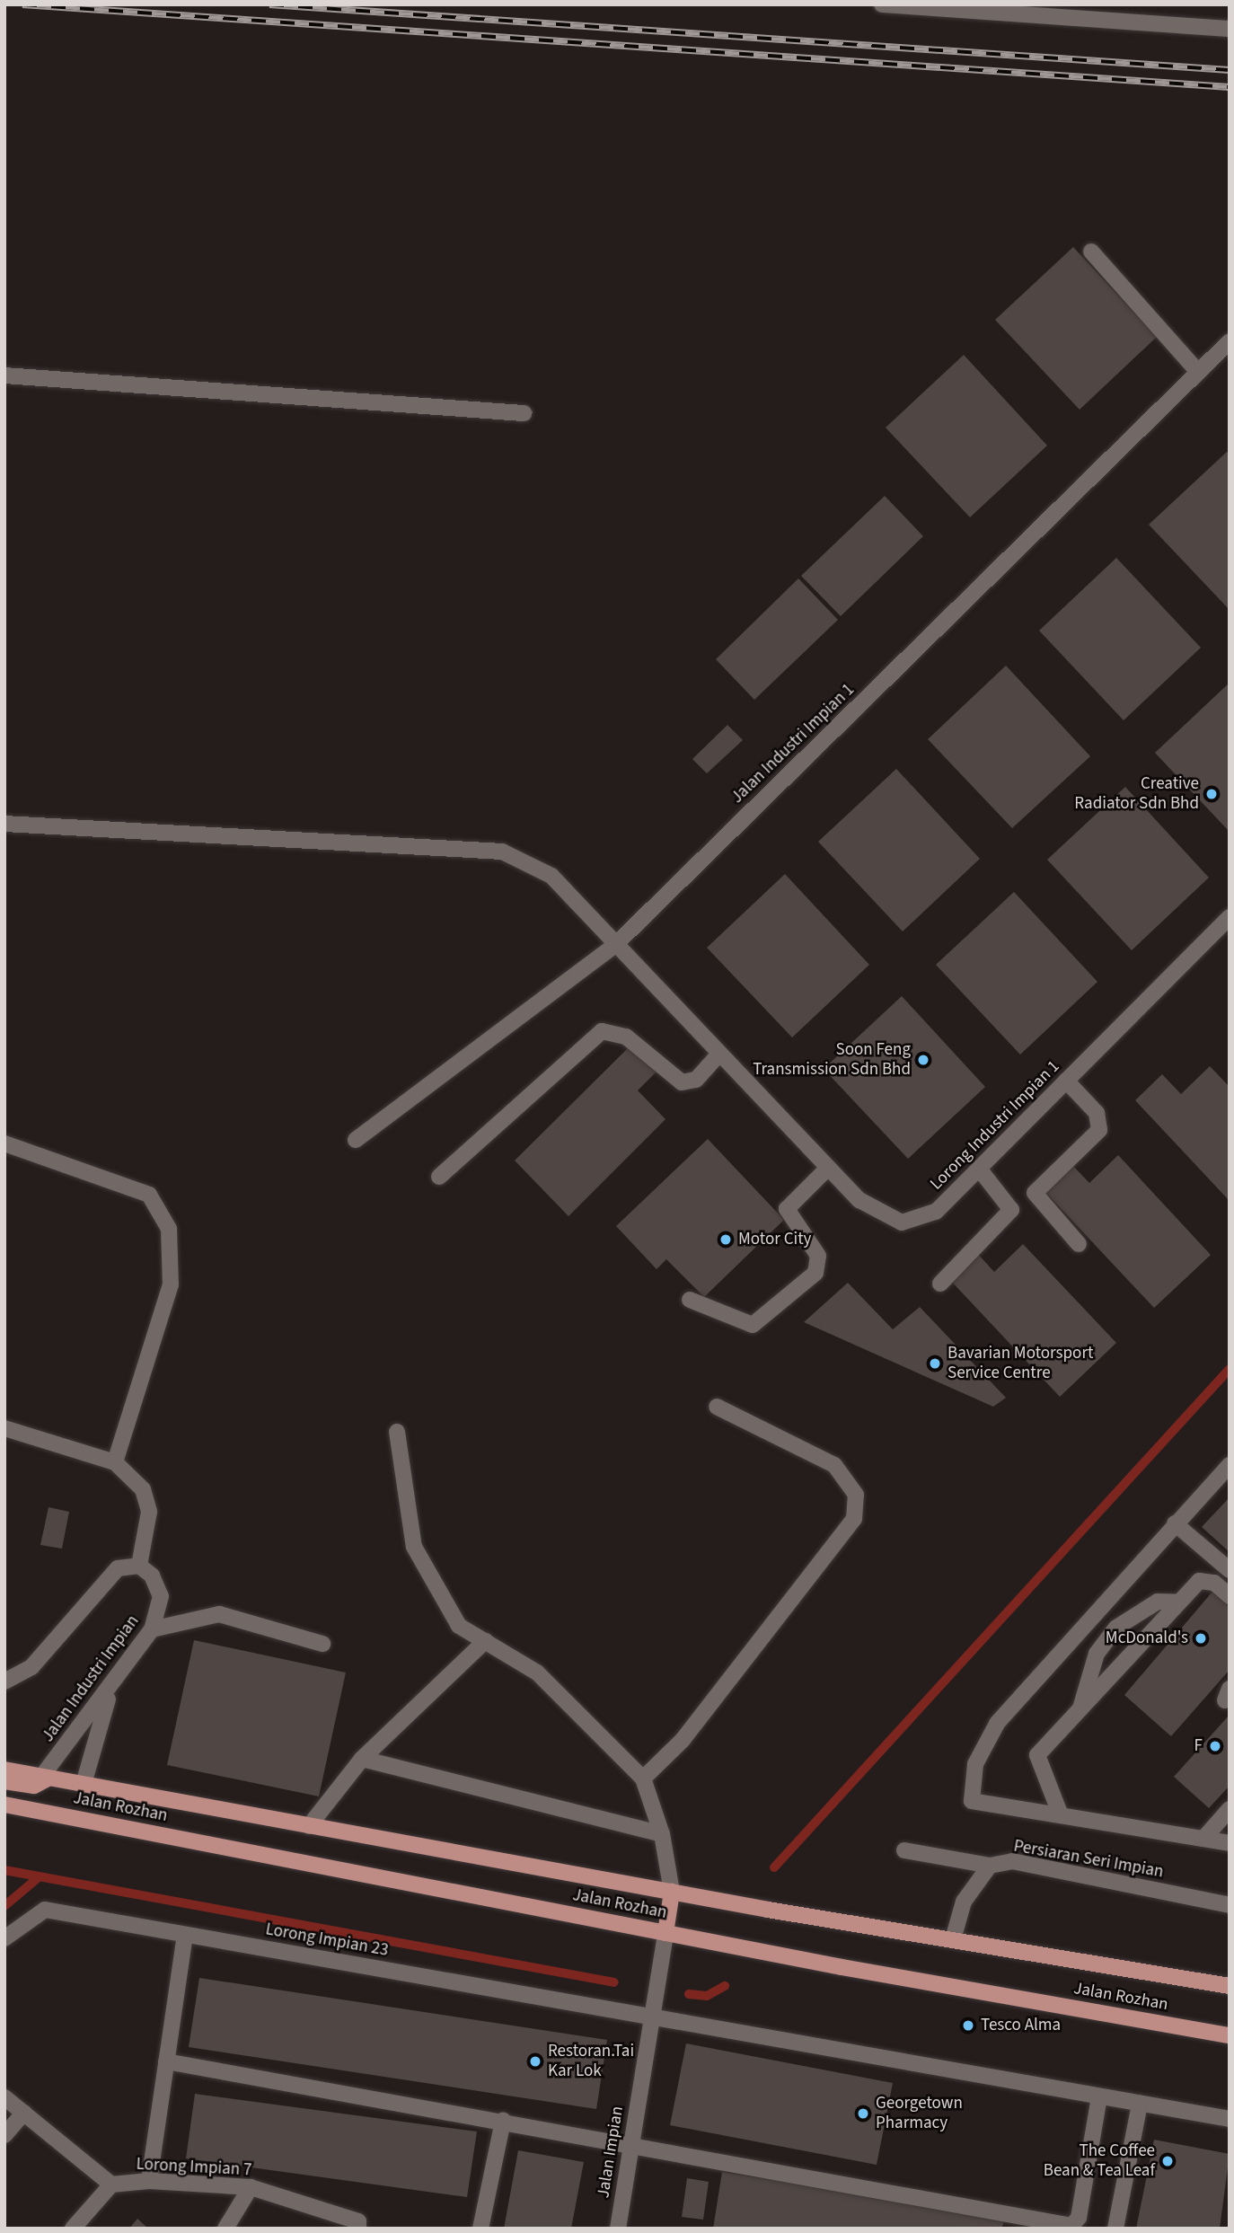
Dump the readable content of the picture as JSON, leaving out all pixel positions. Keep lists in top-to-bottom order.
{
  "streets": {
    "main road": ["Jalan Rozhan"],
    "street": [
      "Jalan Industri Impian 1",
      "Lorong Industri Impian 1",
      "Jalan Industri Impian",
      "Persiaran Seri Impian",
      "Lorong Impian 23",
      "Jalan Impian",
      "Lorong Impian 7"
    ]
  },
  "crossings": [
    ["Jalan Industri Impian 1", "Lorong Industri Impian 1"],
    ["Jalan Industri Impian", "Jalan Rozhan"],
    ["Jalan Rozhan", "Jalan Impian"],
    ["Lorong Impian 23", "Jalan Impian"]
  ],
  "places": [
    "Creative Radiator Sdn Bhd",
    "Soon Feng Transmission Sdn Bhd",
    "Motor City",
    "Bavarian Motorsport Service Centre",
    "McDonald's",
    "F",
    "Tesco Alma",
    "Restoran.Tai Kar Lok",
    "Georgetown Pharmacy",
    "The Coffee Bean & Tea Leaf"
  ]
}
